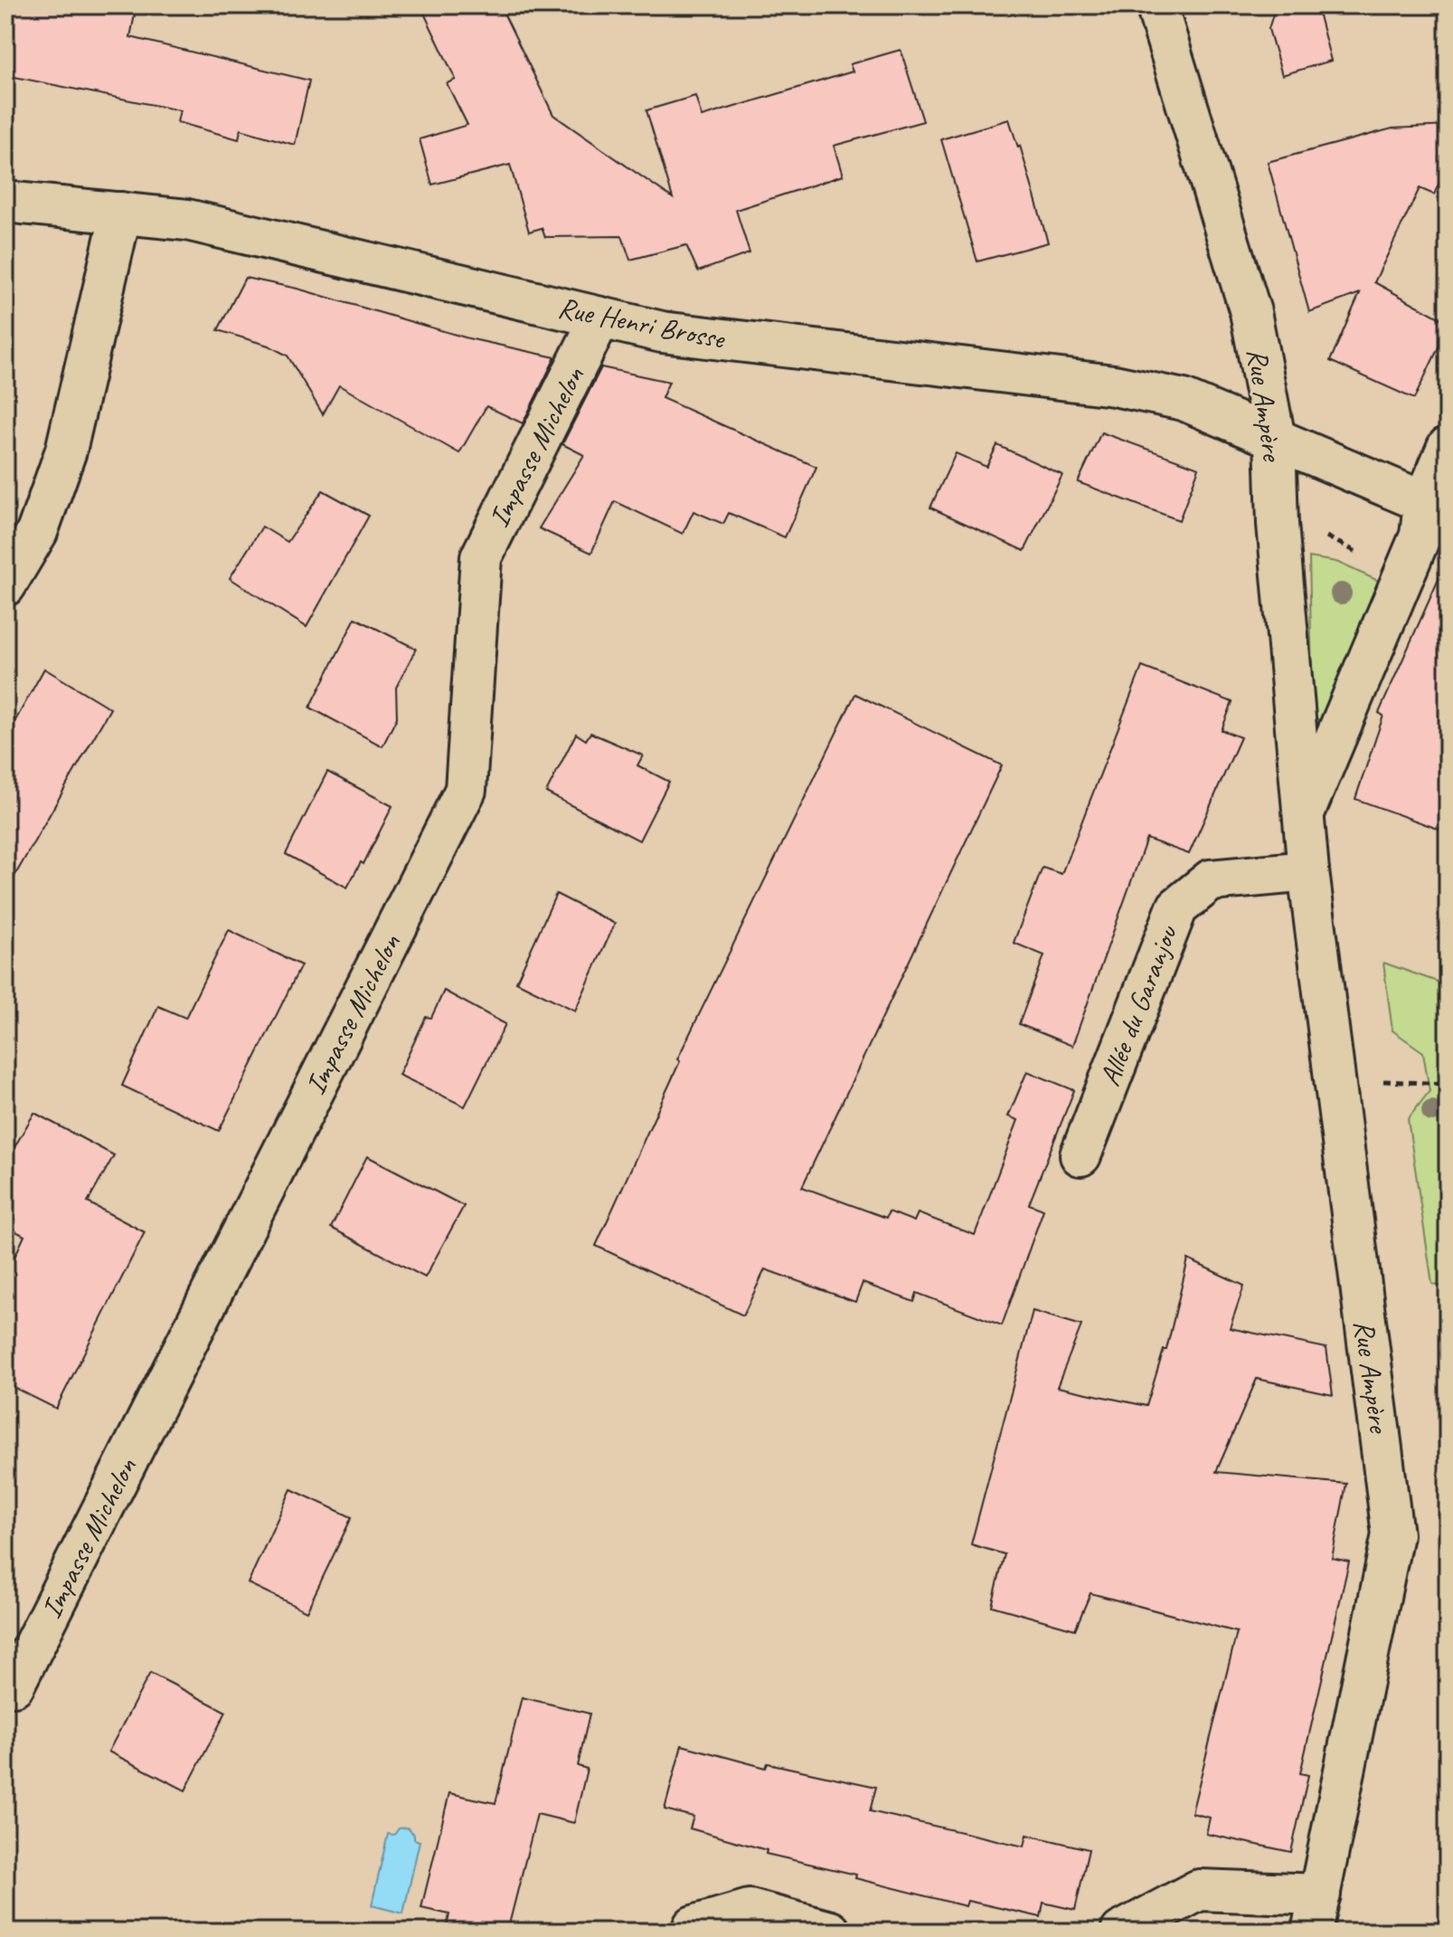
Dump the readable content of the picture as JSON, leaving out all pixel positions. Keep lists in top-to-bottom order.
{
  "streets": {
    "street": [
      "Rue Henri Brosse",
      "Rue Ampère",
      "Impasse Michelon",
      "Allée du Garanjou"
    ]
  },
  "crossings": [
    ["Rue Henri Brosse", "Rue Ampère"],
    ["Rue Henri Brosse", "Impasse Michelon"],
    ["Rue Ampère", "Allée du Garanjou"]
  ]
}
